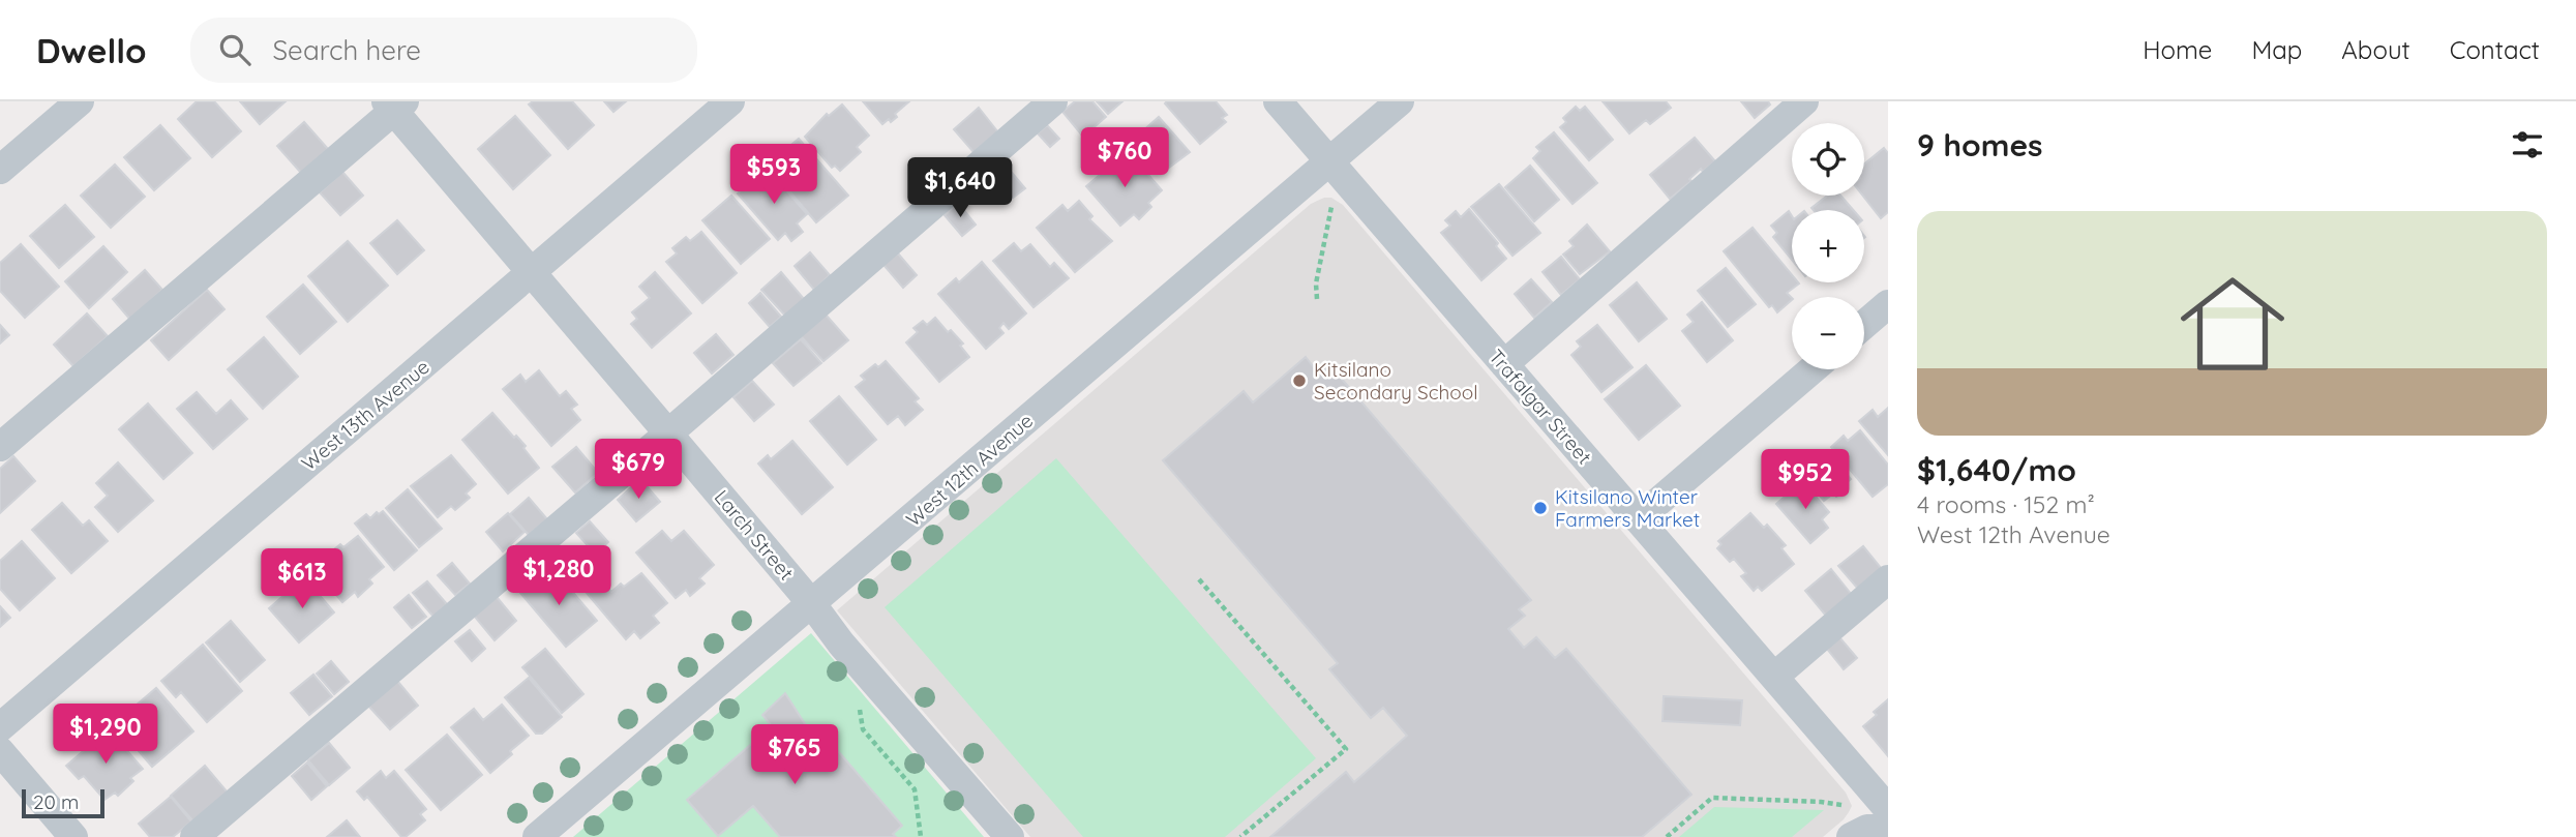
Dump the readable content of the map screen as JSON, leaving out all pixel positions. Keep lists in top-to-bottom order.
{
  "streets": {
    "street": [
      "Trafalgar Street",
      "West 13th Avenue",
      "West 12th Avenue",
      "Larch Street"
    ]
  },
  "crossings": [
    ["Trafalgar Street", "West 12th Avenue"],
    ["West 13th Avenue", "Larch Street"],
    ["West 12th Avenue", "Larch Street"]
  ],
  "places": ["Kitsilano Secondary School", "Kitsilano Winter Farmers Market"],
  "scale_bar": "20 m",
  "page": {
    "header": "Dwello",
    "search": "Search here",
    "nav": [
      "Home",
      "Map",
      "About",
      "Contact"
    ],
    "heading": "9 homes",
    "map_buttons": ["+", "−"],
    "price": [
      "$760",
      "$593",
      "$1,640",
      "$679",
      "$952",
      "$1,280",
      "$613",
      "$1,290",
      "$765"
    ],
    "list": [
      {
        "name": "$1,640/mo",
        "note": "4 rooms · 152 m² · West 12th Avenue"
      }
    ],
    "scale": "20 m"
  }
}
